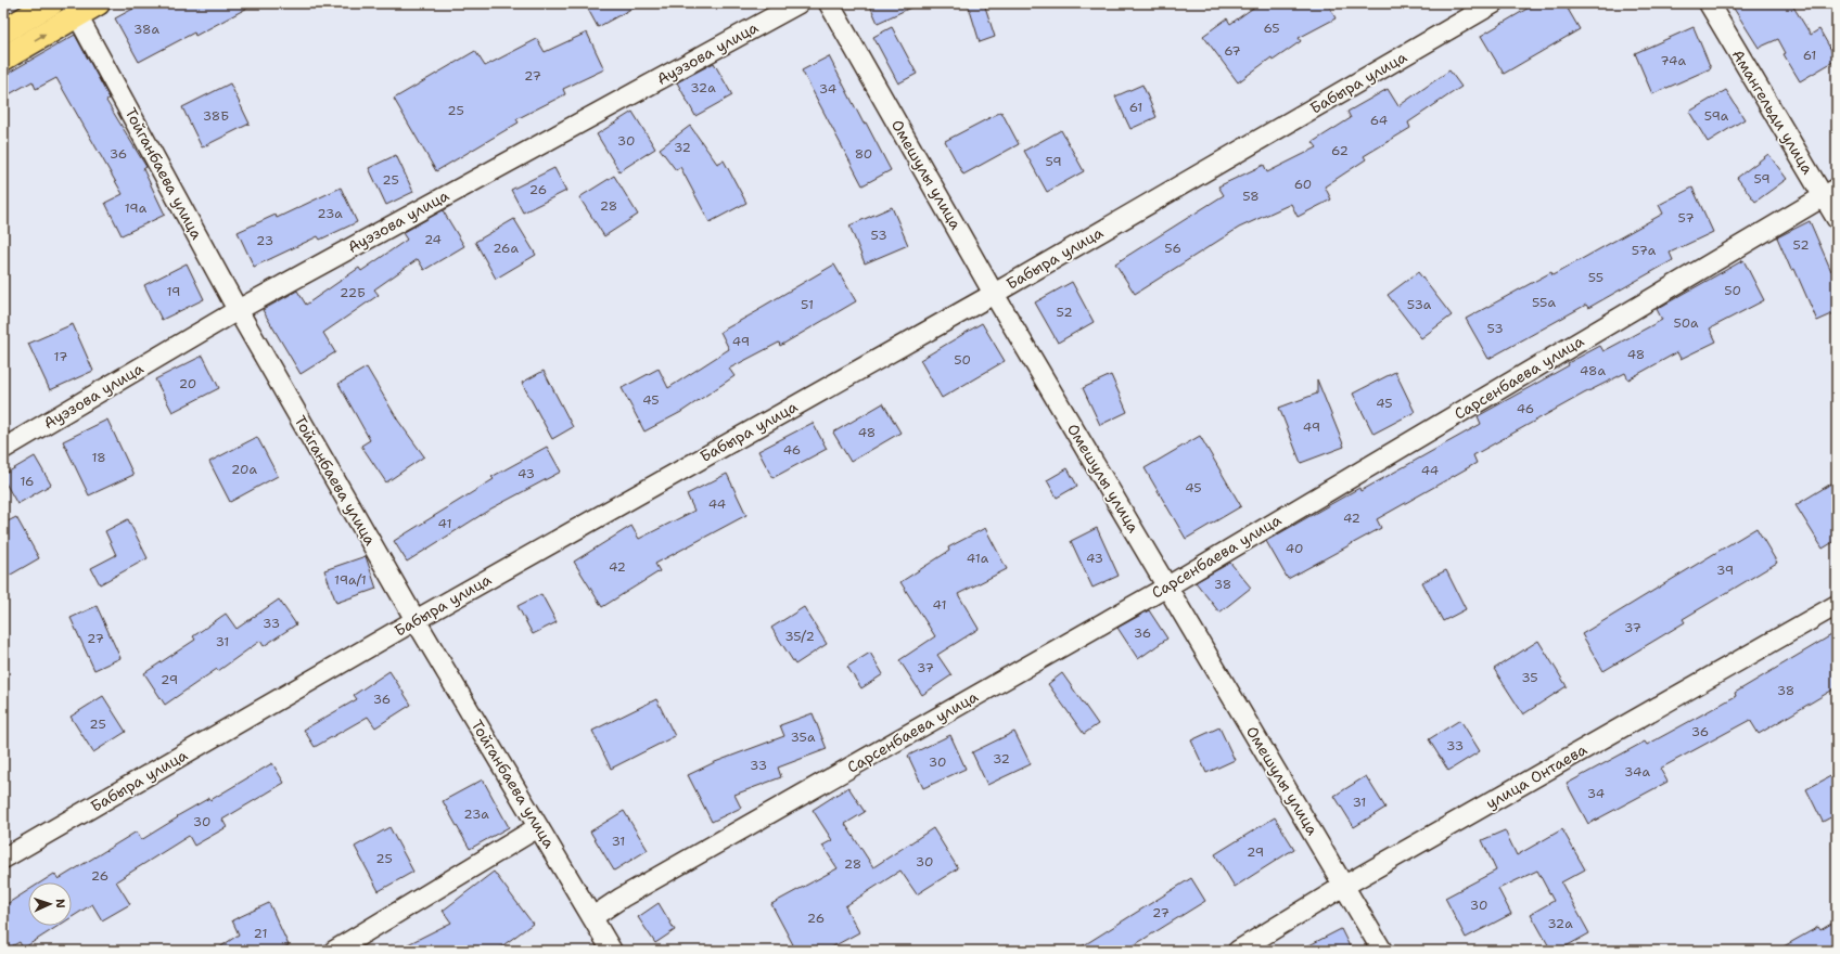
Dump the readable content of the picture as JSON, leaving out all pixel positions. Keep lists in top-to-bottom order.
{
  "streets": {
    "street": [
      "Ауэзова улица",
      "Бабыра улица",
      "Амангельди улица",
      "Тойганбаева улица",
      "Омешулы улица",
      "Сарсенбаева улица",
      "улица Онтаева"
    ]
  },
  "crossings": [
    ["Ауэзова улица", "Тойганбаева улица"],
    ["Бабыра улица", "Тойганбаева улица"],
    ["Бабыра улица", "Омешулы улица"],
    ["Амангельди улица", "Сарсенбаева улица"],
    ["Тойганбаева улица", "Сарсенбаева улица"],
    ["Омешулы улица", "Сарсенбаева улица"],
    ["Омешулы улица", "улица Онтаева"]
  ],
  "house_numbers": [
    "65",
    "38а",
    "67",
    "61",
    "74а",
    "27",
    "32а",
    "34",
    "61",
    "25",
    "38Б",
    "59а",
    "64",
    "30",
    "32",
    "62",
    "36",
    "80",
    "59",
    "59",
    "25",
    "60",
    "26",
    "58",
    "28",
    "19а",
    "23а",
    "57",
    "53",
    "24",
    "23",
    "52",
    "26а",
    "56",
    "57а",
    "55",
    "50",
    "19",
    "22Б",
    "55а",
    "51",
    "53а",
    "52",
    "50а",
    "53",
    "49",
    "48",
    "17",
    "50",
    "48а",
    "20",
    "45",
    "45",
    "46",
    "49",
    "48",
    "46",
    "18",
    "20а",
    "44",
    "43",
    "16",
    "45",
    "44",
    "42",
    "41",
    "40",
    "41а",
    "43",
    "42",
    "39",
    "19а/1",
    "38",
    "41",
    "33",
    "37",
    "36",
    "35/2",
    "27",
    "31",
    "37",
    "35",
    "29",
    "38",
    "36",
    "25",
    "36",
    "35а",
    "33",
    "32",
    "30",
    "33",
    "34а",
    "34",
    "31",
    "23а",
    "30",
    "31",
    "29",
    "25",
    "30",
    "28",
    "26",
    "30",
    "27",
    "26",
    "32а",
    "21"
  ],
  "north": "right"
}
